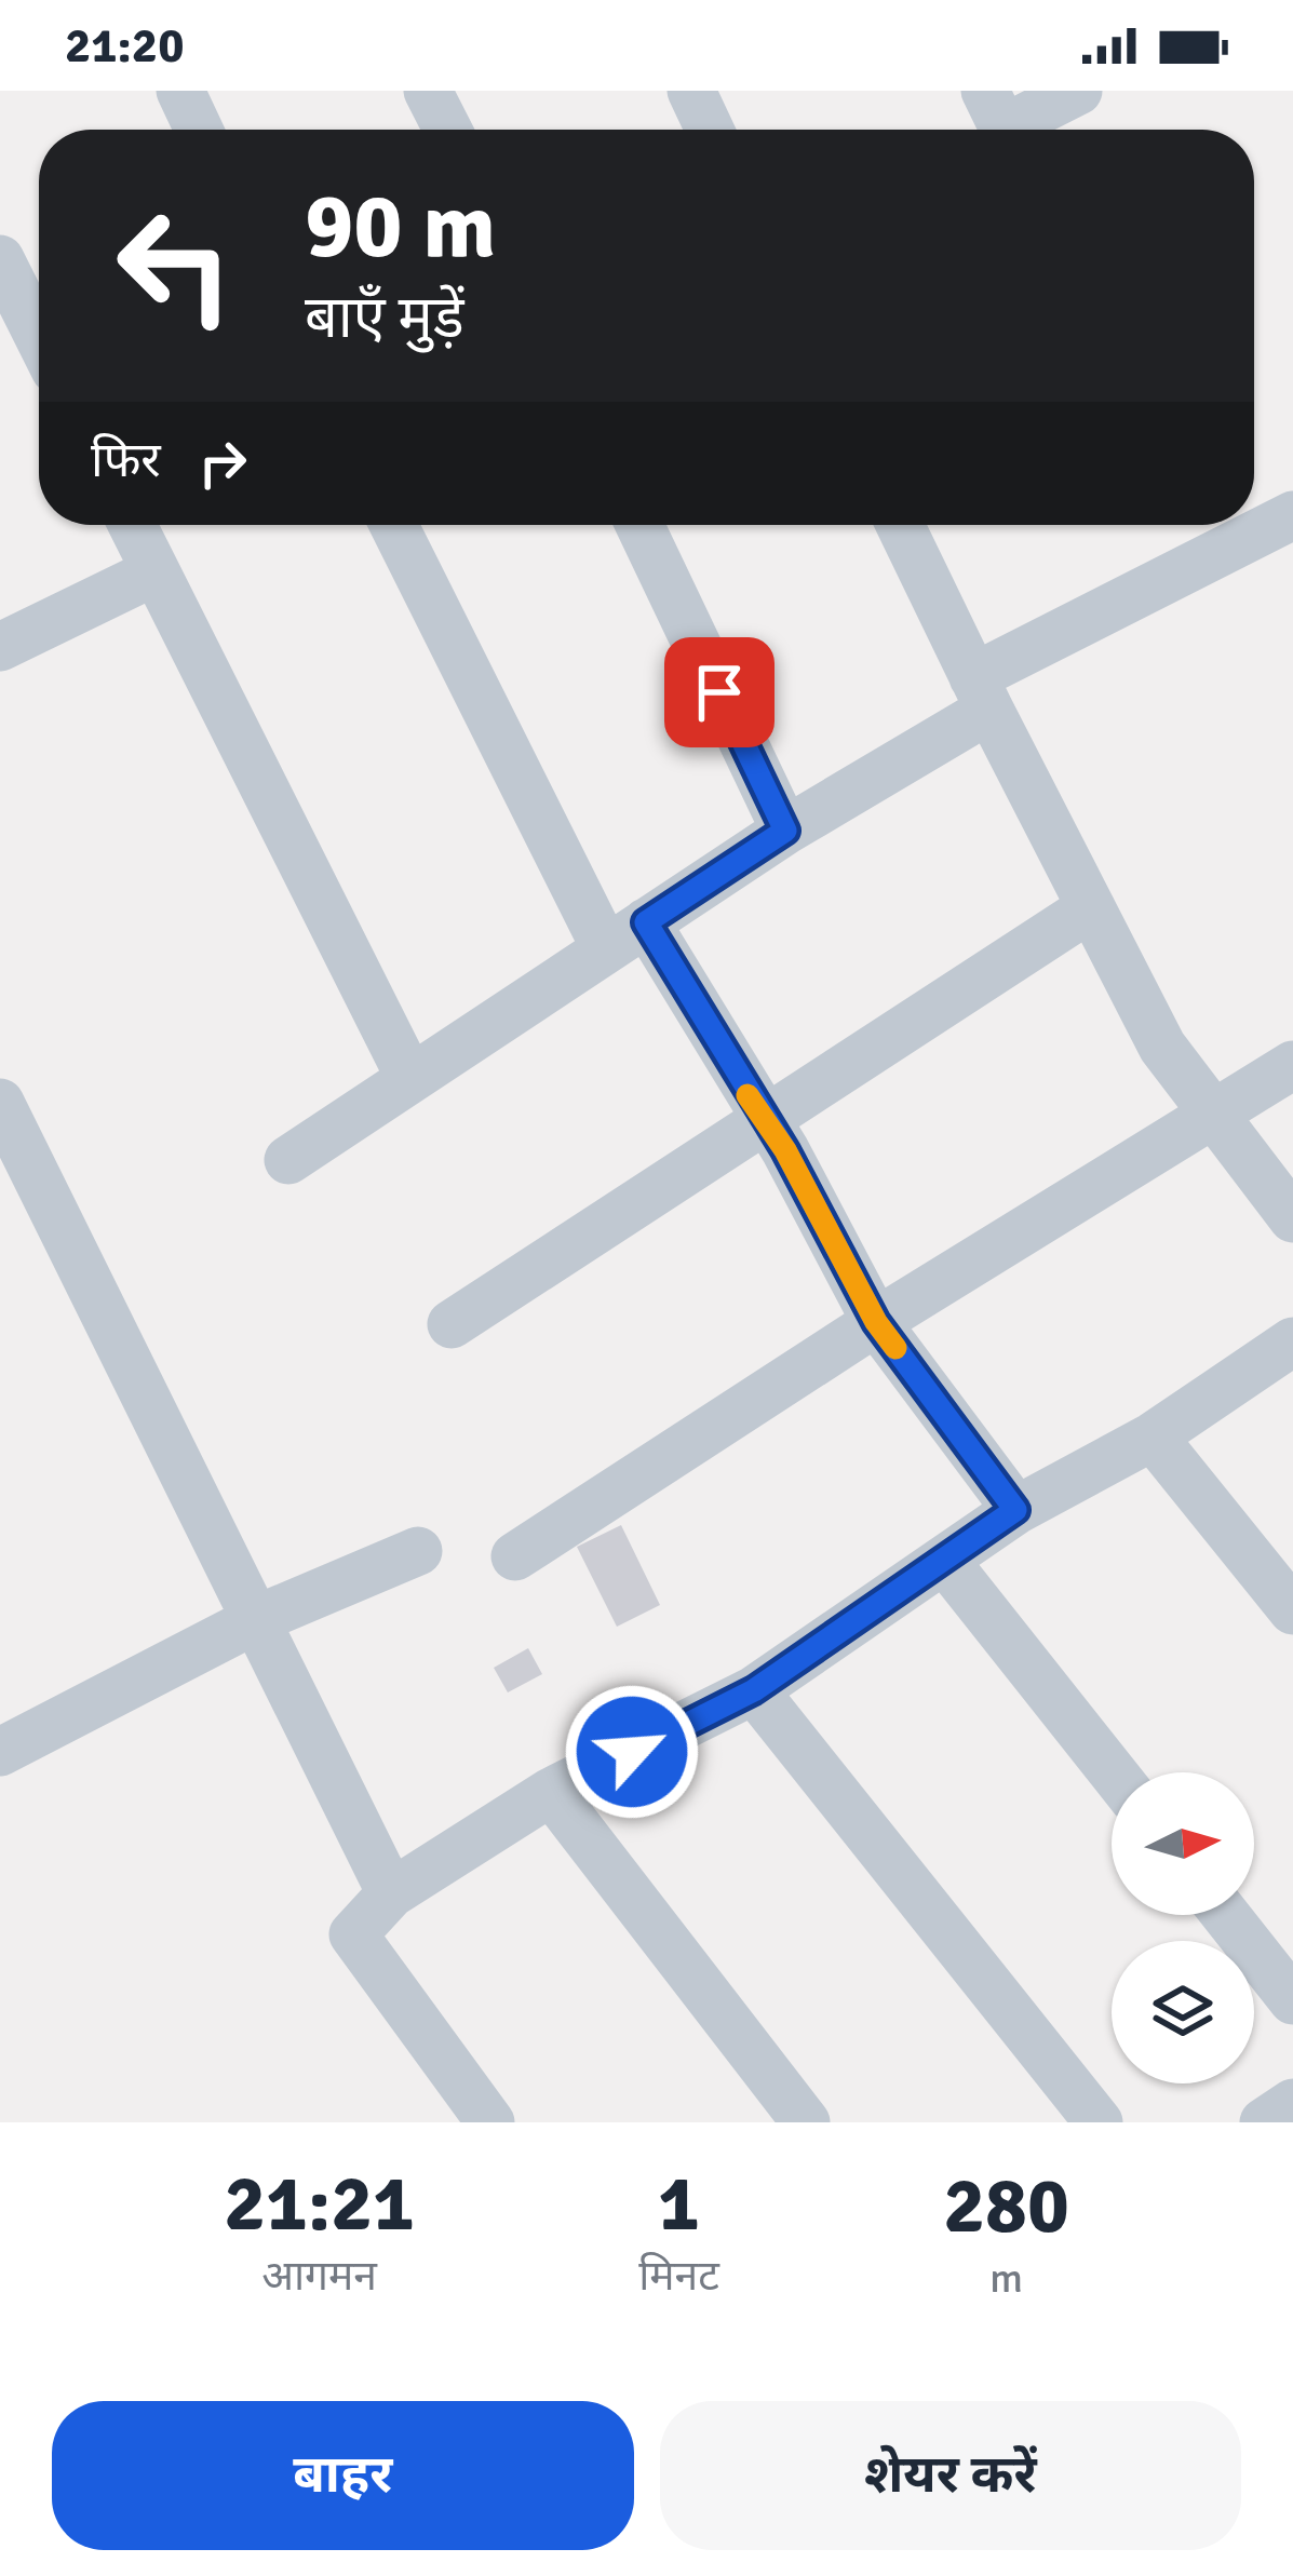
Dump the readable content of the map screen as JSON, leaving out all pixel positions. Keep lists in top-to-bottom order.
{
  "north": "right",
  "page": {
    "status": "21:20",
    "turn": ["90 m", "बाएँ मुड़ें"],
    "then": "फिर",
    "eta": [
      "21:21",
      "आगमन",
      "1",
      "मिनट",
      "280",
      "m"
    ],
    "buttons": ["बाहर", "शेयर करें"]
  }
}
